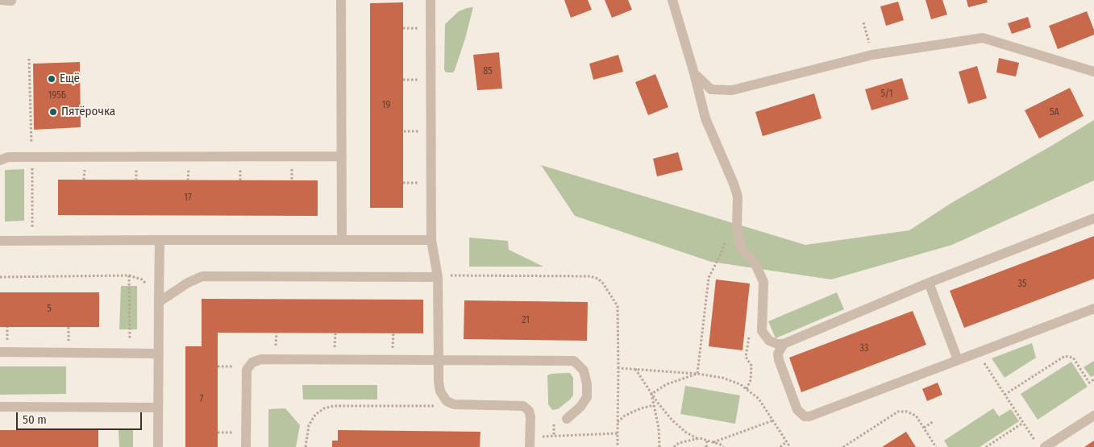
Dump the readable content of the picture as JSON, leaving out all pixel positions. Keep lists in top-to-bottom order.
{
  "places": ["Ещё", "Пятёрочка"],
  "house_numbers": [
    "85",
    "5/1",
    "195Б",
    "19",
    "5А",
    "17",
    "35",
    "5",
    "21",
    "33",
    "7"
  ],
  "scale_bar": "50 m"
}
